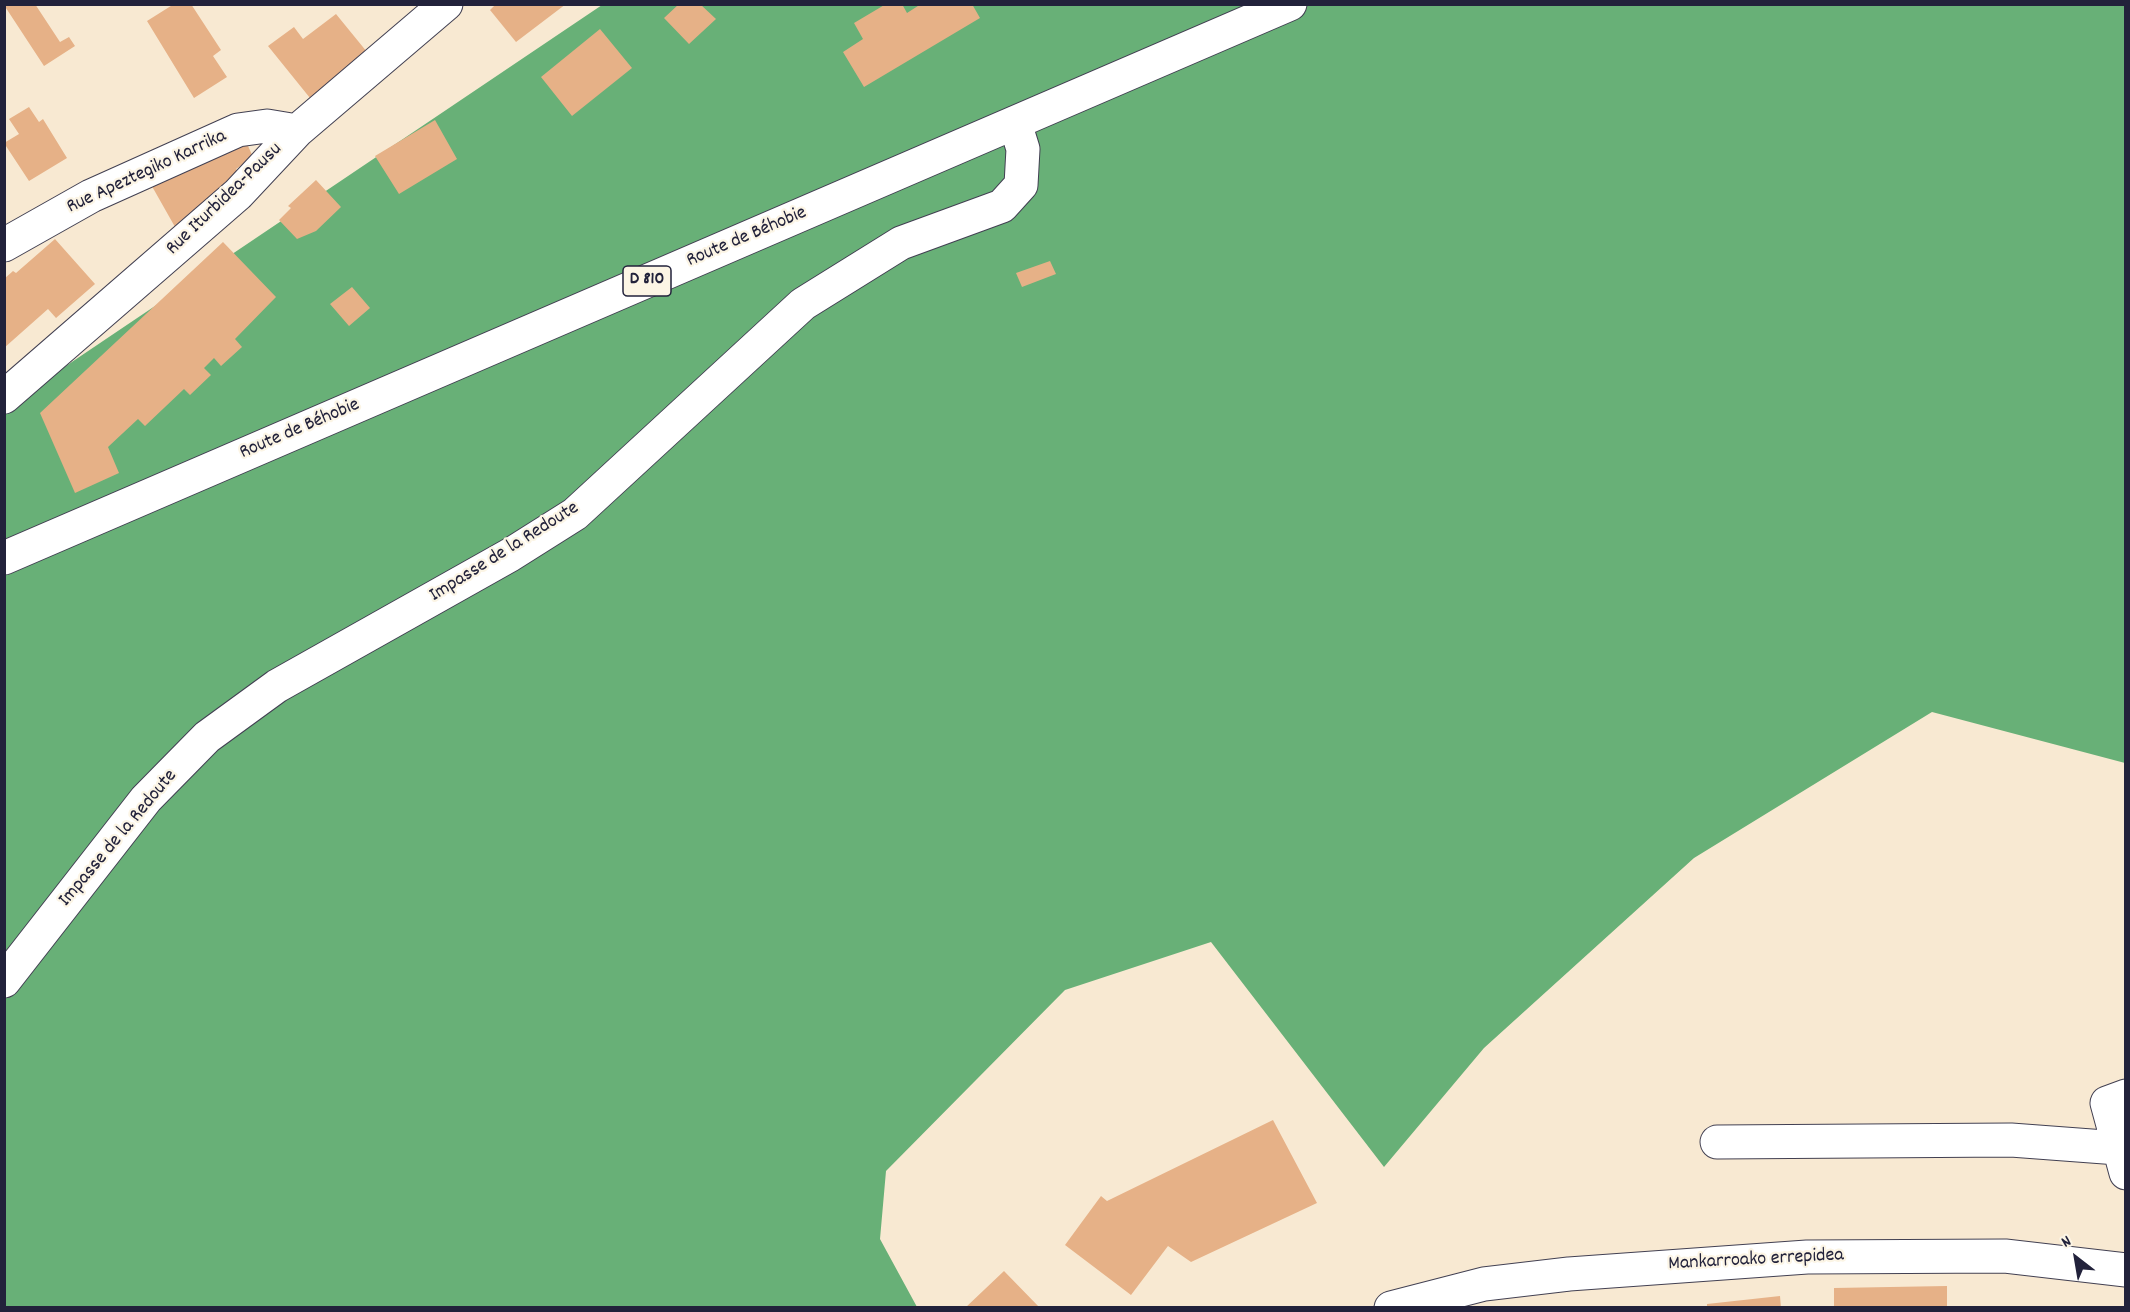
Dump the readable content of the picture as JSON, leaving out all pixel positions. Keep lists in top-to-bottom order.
{
  "streets": {
    "street": [
      "Rue Apeztegiko Karrika",
      "Rue Iturbidea-Pausu",
      "Route de Béhobie",
      "D 810",
      "Impasse de la Redoute",
      "Mankarroako errepidea"
    ]
  },
  "crossings": [
    ["Rue Apeztegiko Karrika", "Rue Iturbidea-Pausu"],
    ["Route de Béhobie", "Impasse de la Redoute"]
  ],
  "north": "top left"
}
